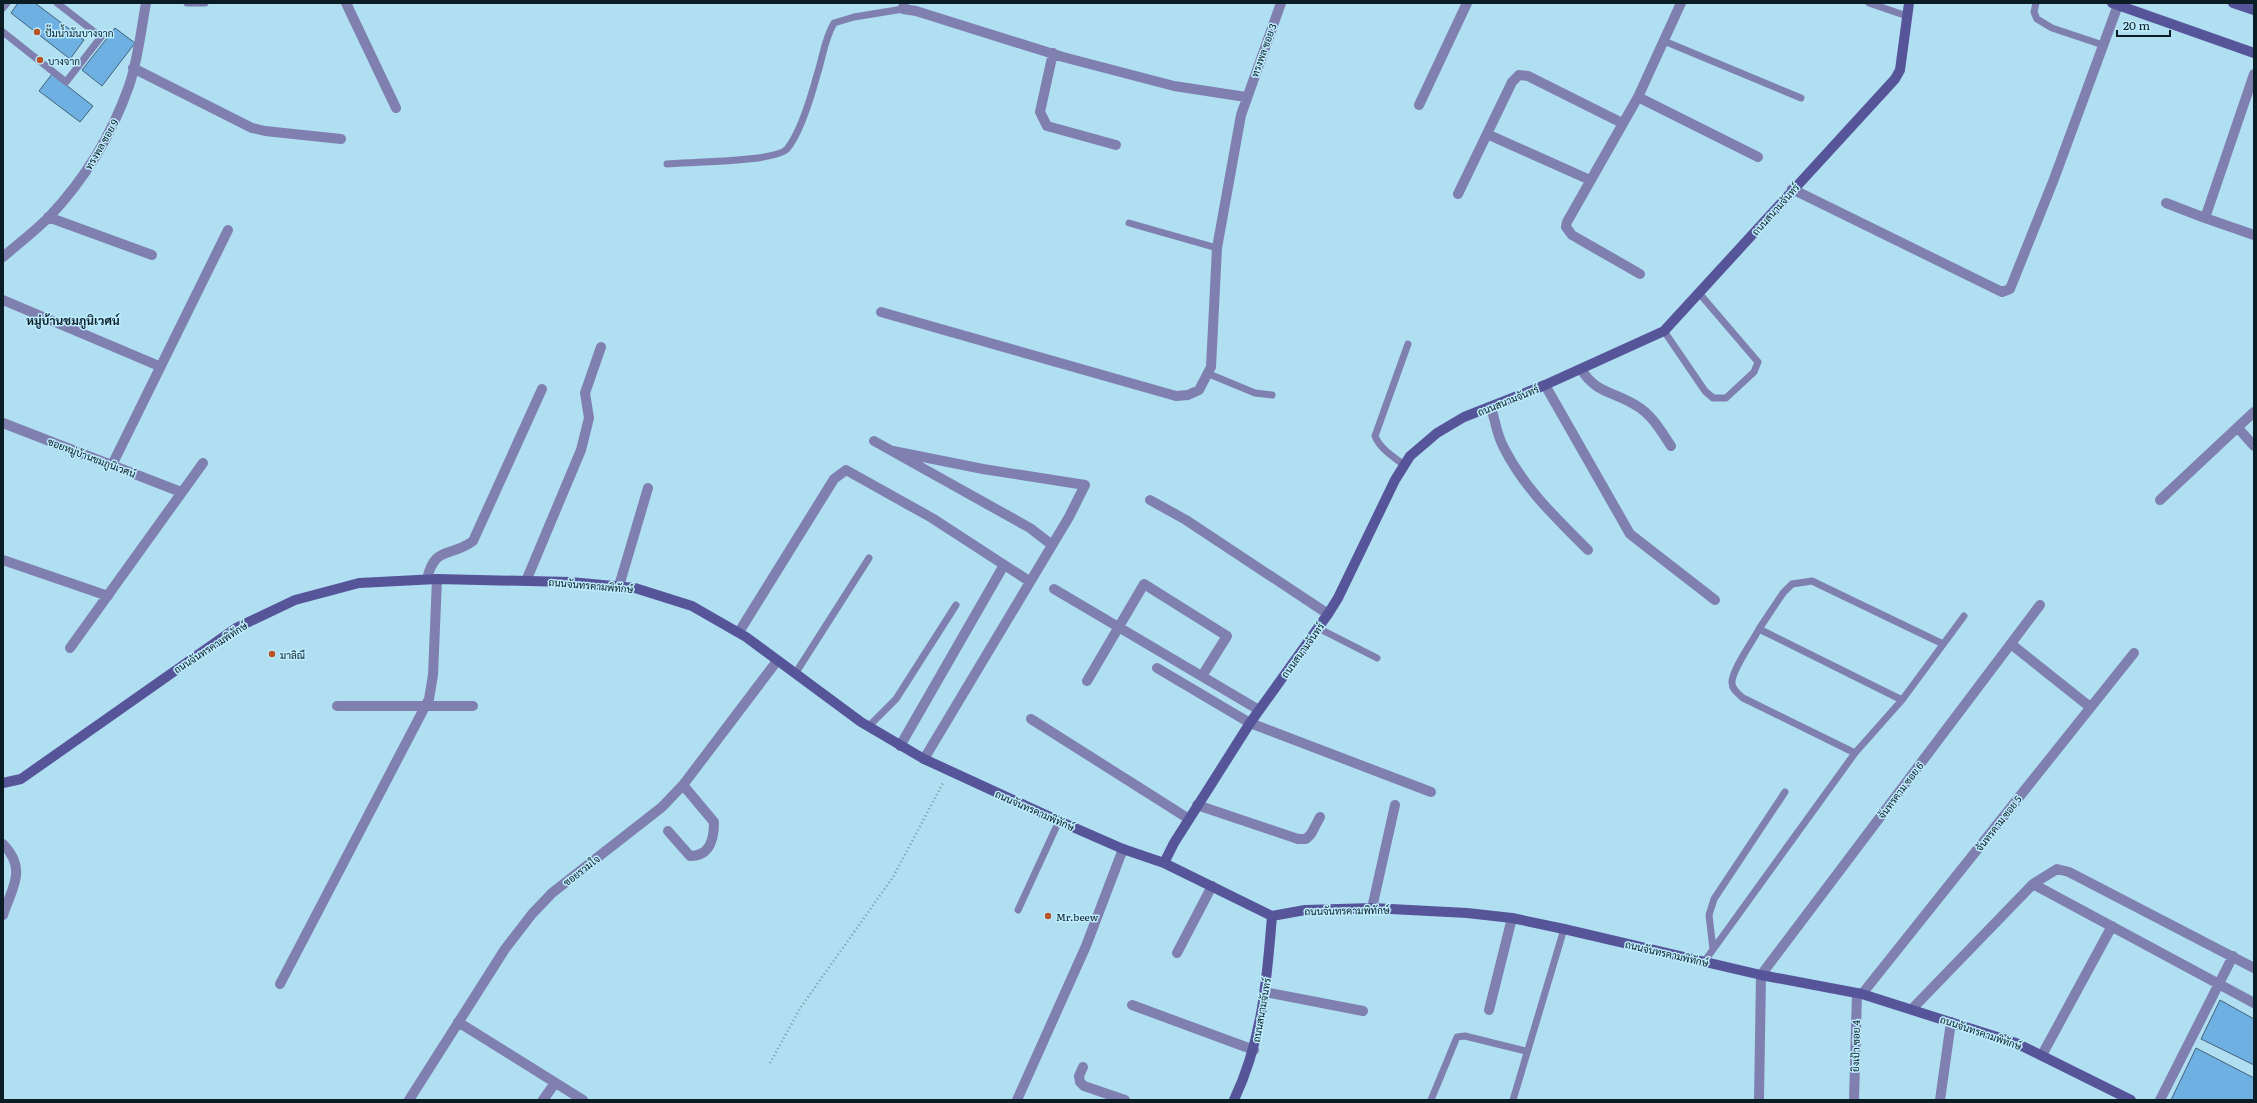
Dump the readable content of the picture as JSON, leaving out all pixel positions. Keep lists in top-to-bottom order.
{
  "streets": {
    "street": [
      "ทรงพล ซอย 3",
      "ทรงพล ซอย 9",
      "ถนนสนามจันทร์",
      "ซอยหมู่บ้านชมภูนิเวศน์",
      "ถนนจันทรคามพิทักษ์",
      "จันทรคาม ซอย 6",
      "จันทรคาม ซอย 5",
      "ซอยรวมใจ",
      "ยิงเป้า ซอย 4"
    ]
  },
  "crossings": [
    ["ถนนสนามจันทร์", "ถนนจันทรคามพิทักษ์"],
    ["ถนนจันทรคามพิทักษ์", "จันทรคาม ซอย 6"],
    ["ถนนจันทรคามพิทักษ์", "จันทรคาม ซอย 5"],
    ["ถนนจันทรคามพิทักษ์", "ซอยรวมใจ"],
    ["ถนนจันทรคามพิทักษ์", "ยิงเป้า ซอย 4"],
    ["จันทรคาม ซอย 5", "ยิงเป้า ซอย 4"]
  ],
  "districts": ["หมู่บ้านชมภูนิเวศน์"],
  "places": [
    "ปั๊มน้ำมันบางจาก",
    "บางจาก",
    "มาลิณี",
    "Mr.beew"
  ],
  "scale_bar": "20 m"
}
